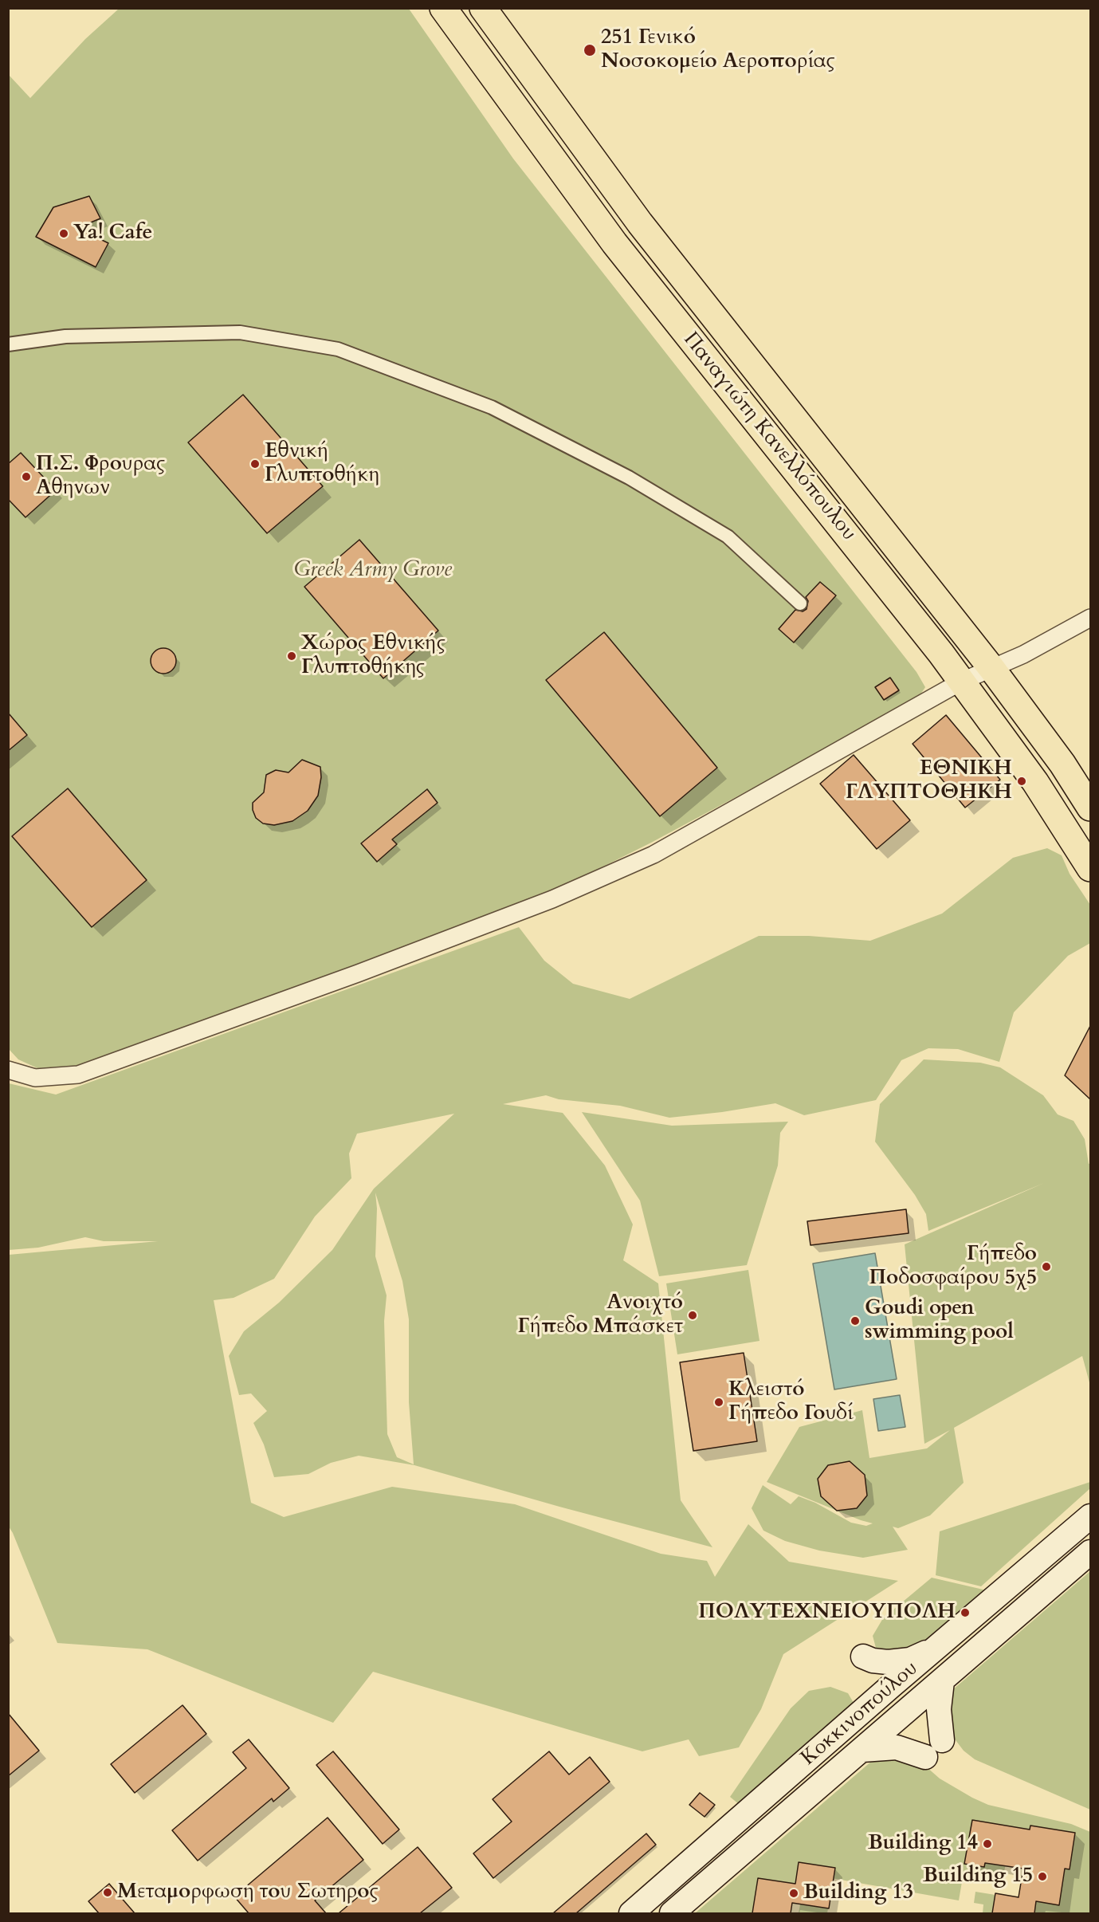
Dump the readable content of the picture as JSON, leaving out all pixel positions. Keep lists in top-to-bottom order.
{
  "streets": {
    "main road": ["Παναγιώτη Κανελλόπουλου", "Κοκκινοπούλου"]
  },
  "parks": ["Greek Army Grove"],
  "places": [
    "251 Γενικό Νοσοκομείο Αεροπορίας",
    "Ya! Cafe",
    "Εθνική Γλυπτοθήκη",
    "Π.Σ. Φρουρας Αθηνων",
    "Χώρος Εθνικής Γλυπτοθήκης",
    "ΕΘΝΙΚΗ ΓΛΥΠΤΟΘΗΚΗ",
    "Γήπεδο Ποδοσφαίρου 5χ5",
    "Ανοιχτό Γήπεδο Μπάσκετ",
    "Goudi open swimming pool",
    "Κλειστό Γήπεδο Γουδί",
    "ΠΟΛΥΤΕΧΝΕΙΟΥΠΟΛΗ",
    "Building 14",
    "Building 15",
    "Μεταμορφωση του Σωτηρος",
    "Building 13"
  ]
}
